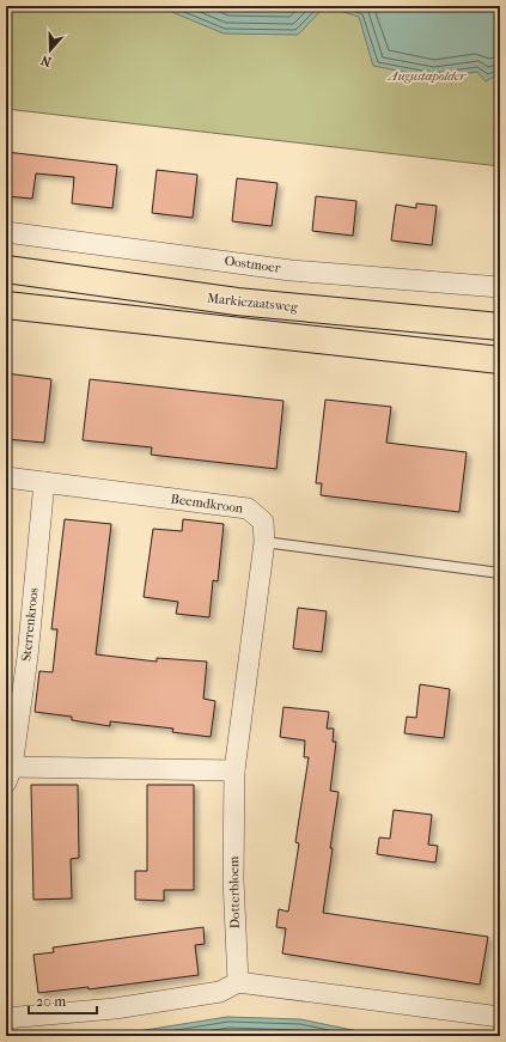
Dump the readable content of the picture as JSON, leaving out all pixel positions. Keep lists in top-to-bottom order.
{
  "streets": {
    "main road": ["Markiezaatsweg"],
    "street": [
      "Oostmoer",
      "Beemdkroon",
      "Sterrenkroos",
      "Dotterbloem"
    ]
  },
  "crossings": [
    ["Beemdkroon", "Sterrenkroos"],
    ["Beemdkroon", "Dotterbloem"],
    ["Sterrenkroos", "Dotterbloem"]
  ],
  "parks": ["Augustapolder"],
  "scale_bar": "20 m",
  "north": "bottom"
}
